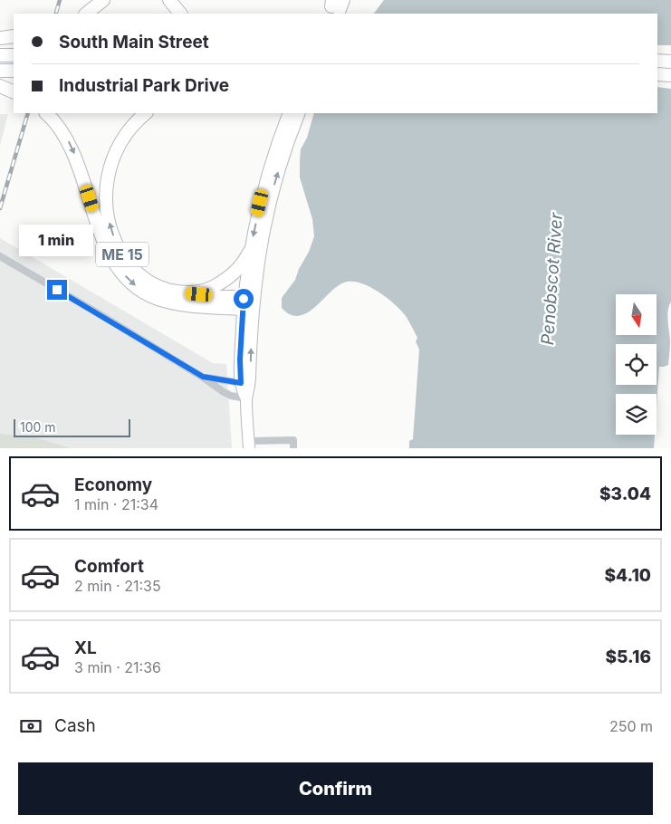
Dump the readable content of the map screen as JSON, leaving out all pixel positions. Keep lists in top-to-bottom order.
{
  "streets": {
    "highway": ["ME 15"]
  },
  "water": ["Penobscot River"],
  "scale_bar": "100 m",
  "north": "bottom",
  "page": {
    "banner": ["South Main Street", "Industrial Park Drive"],
    "bubble": "1 min",
    "scale": "100 m",
    "list": [
      {
        "name": "Economy",
        "note": "1 min · 21:34",
        "value": "$3.04"
      },
      {
        "name": "Comfort",
        "note": "2 min · 21:35",
        "value": "$4.10"
      },
      {
        "name": "XL",
        "note": "3 min · 21:36",
        "value": "$5.16"
      }
    ],
    "pay": ["Cash", "250 m"],
    "buttons": "Confirm"
  }
}
